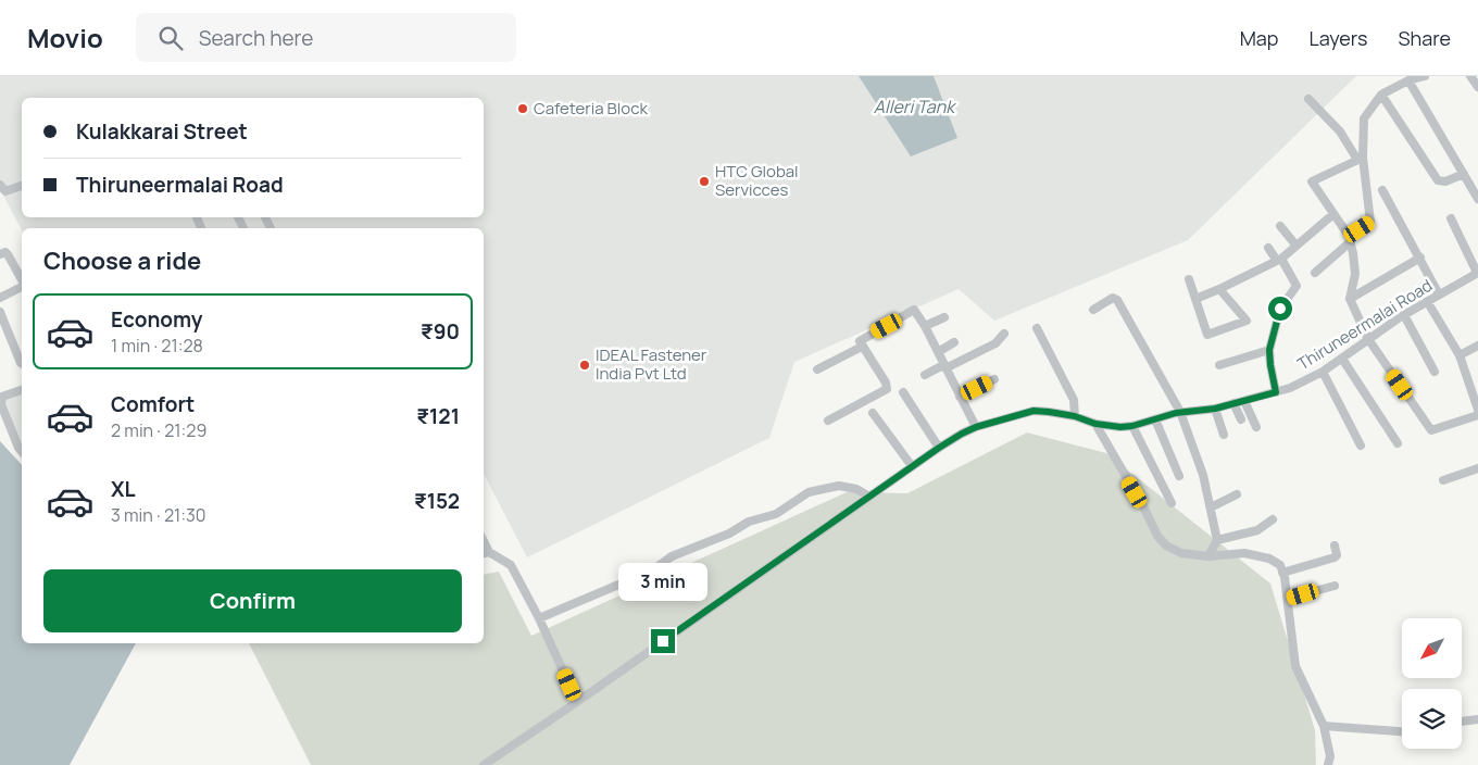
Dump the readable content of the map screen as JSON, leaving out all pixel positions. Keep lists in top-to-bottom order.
{
  "streets": {
    "street": ["Thiruneermalai Road"]
  },
  "water": ["Alleri Tank"],
  "places": ["Cafeteria Block", "HTC Global Servicces", "IDEAL Fastener India Pvt Ltd"],
  "north": "bottom left",
  "page": {
    "header": "Movio",
    "search": "Search here",
    "nav": ["Map", "Layers", "Share"],
    "banner": ["Kulakkarai Street", "Thiruneermalai Road"],
    "heading": "Choose a ride",
    "list": [
      {
        "name": "Economy",
        "note": "1 min · 21:28",
        "value": "₹90"
      },
      {
        "name": "Comfort",
        "note": "2 min · 21:29",
        "value": "₹121"
      },
      {
        "name": "XL",
        "note": "3 min · 21:30",
        "value": "₹152"
      }
    ],
    "buttons": "Confirm",
    "bubble": "3 min"
  }
}
